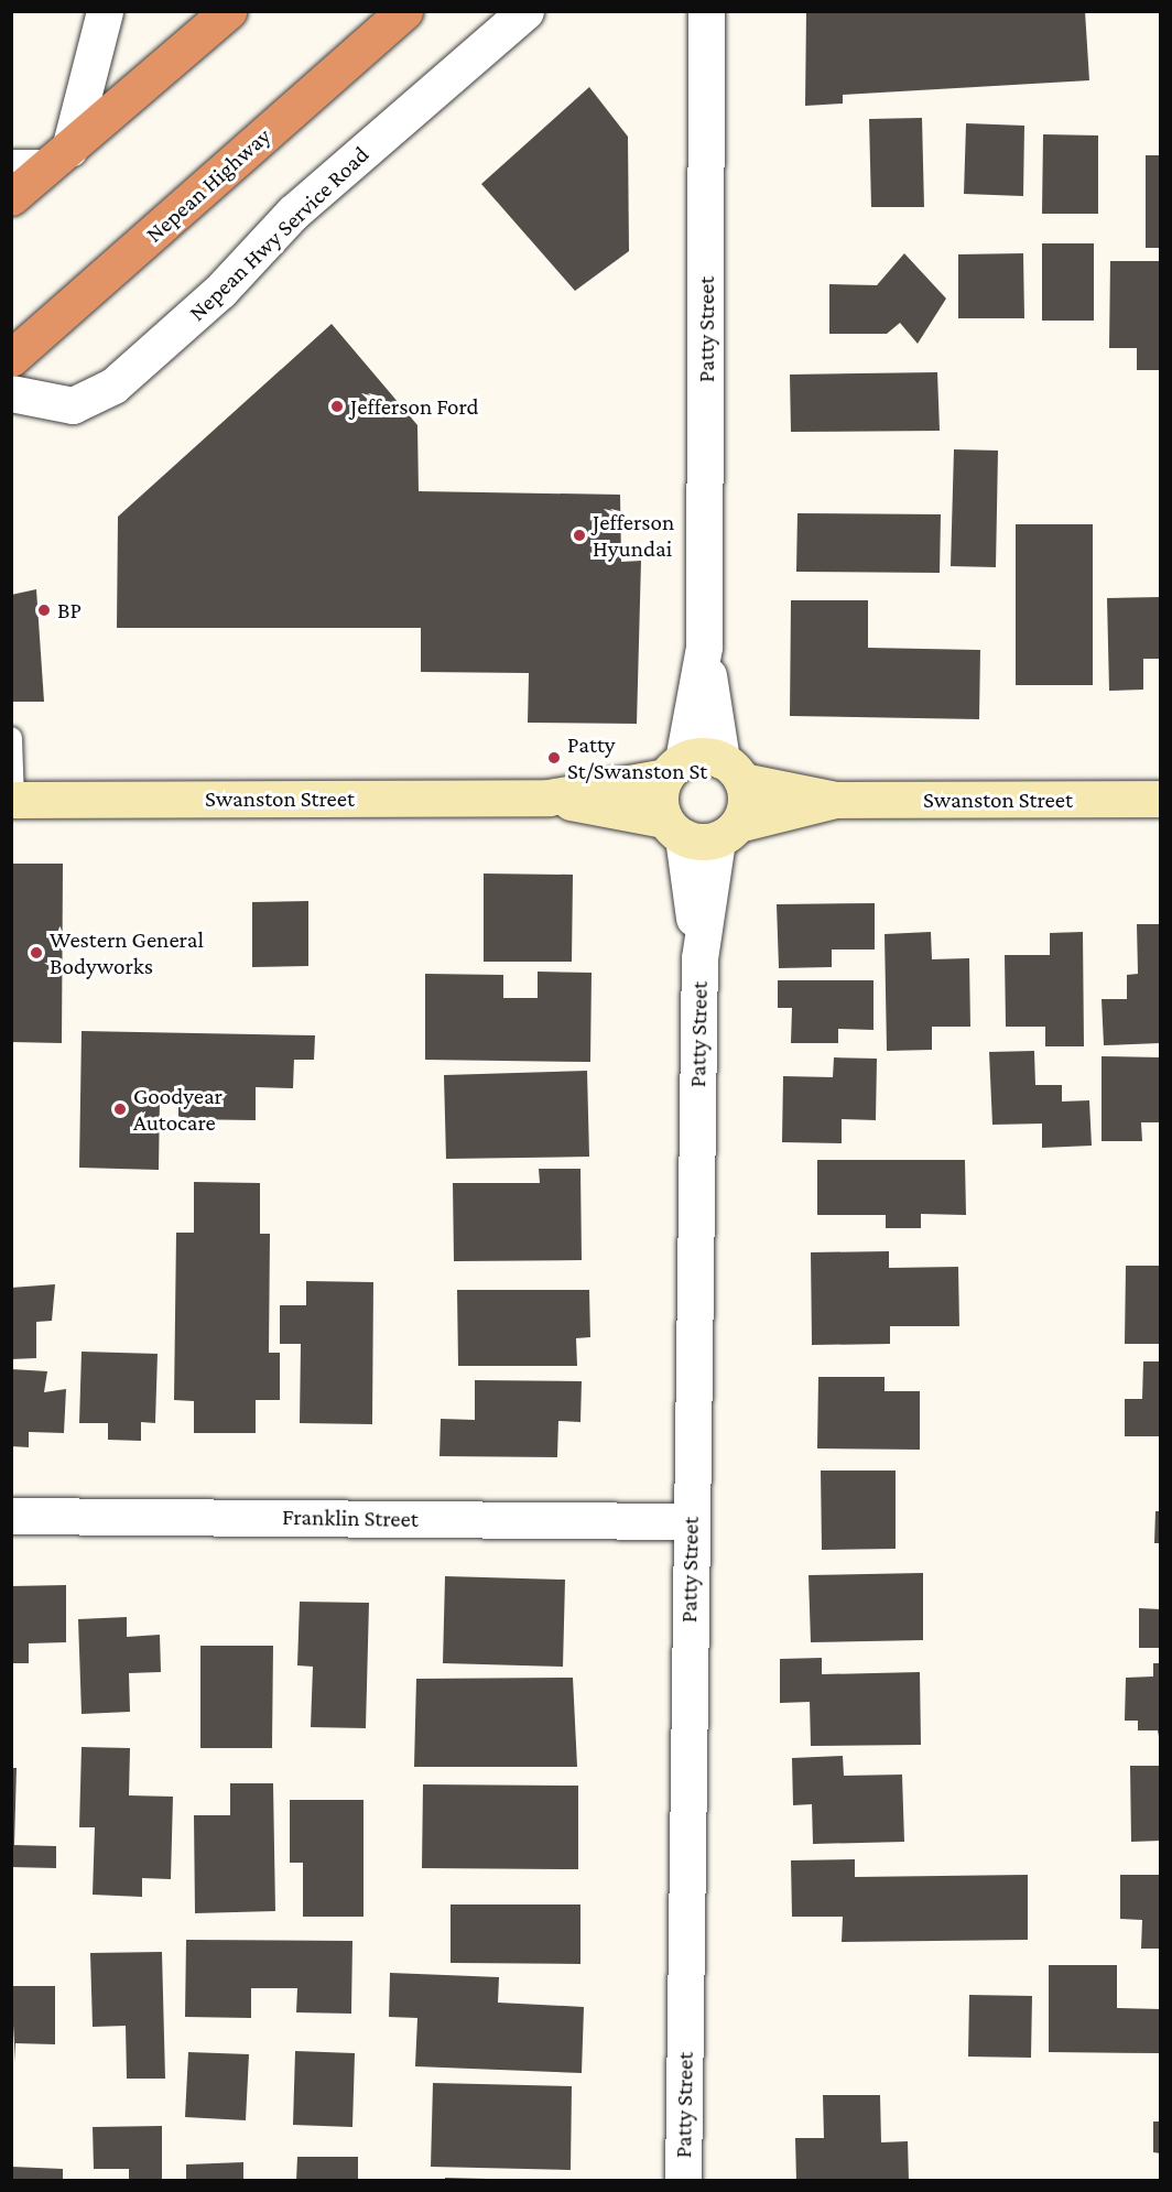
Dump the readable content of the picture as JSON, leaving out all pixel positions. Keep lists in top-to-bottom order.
{
  "streets": {
    "highway": ["Nepean Highway"],
    "street": [
      "Nepean Hwy Service Road",
      "Patty Street",
      "Swanston Street",
      "Franklin Street"
    ]
  },
  "crossings": [
    ["Patty Street", "Swanston Street"],
    ["Patty Street", "Franklin Street"]
  ],
  "places": [
    "Jefferson Ford",
    "Jefferson Hyundai",
    "BP",
    "Patty St/Swanston St",
    "Western General Bodyworks",
    "Goodyear Autocare"
  ]
}
